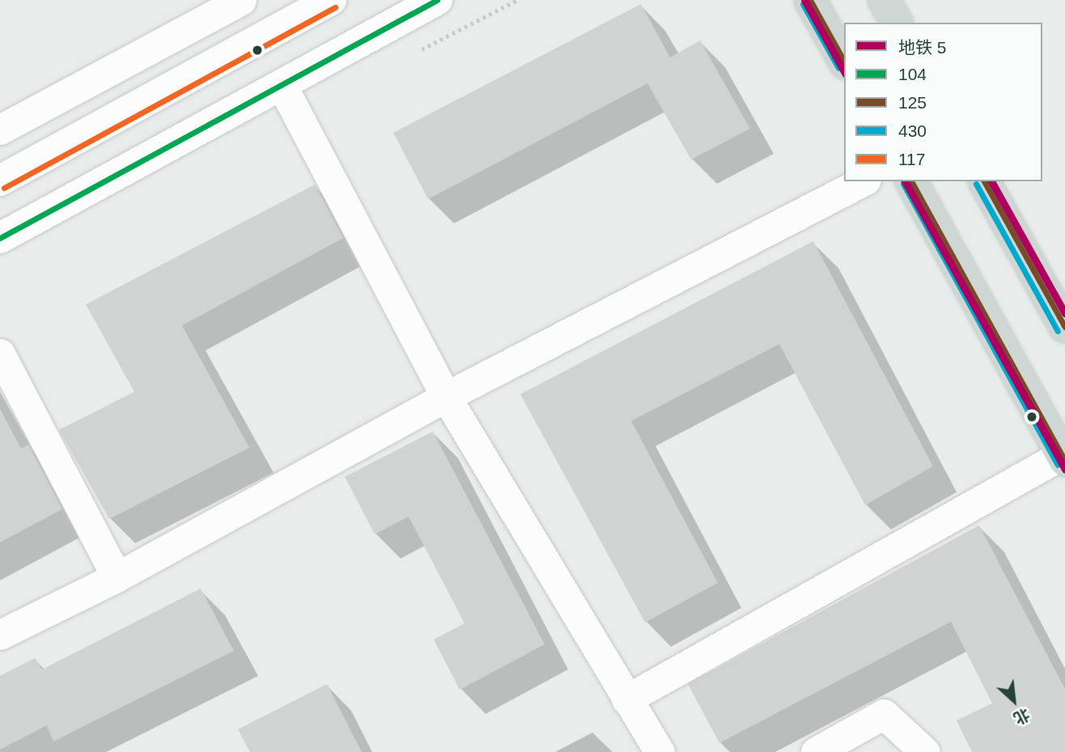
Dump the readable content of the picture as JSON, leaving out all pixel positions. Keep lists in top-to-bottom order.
{
  "lines": [
    "metro line 5",
    "transit line 104",
    "transit line 125",
    "transit line 430",
    "transit line 117"
  ],
  "legend": [
    "地铁 5",
    "104",
    "125",
    "430",
    "117"
  ],
  "north": "bottom right"
}
